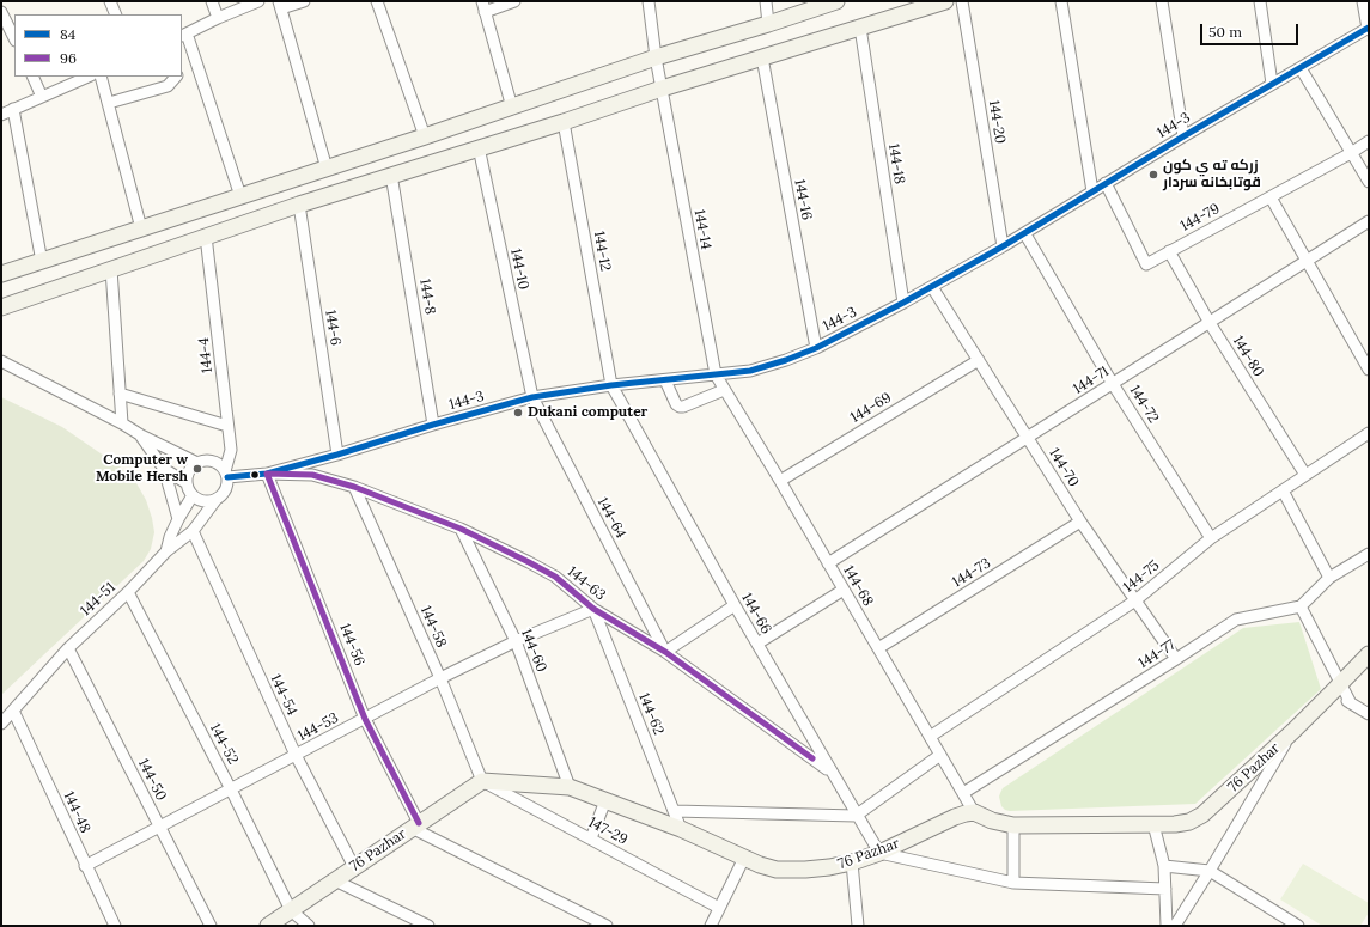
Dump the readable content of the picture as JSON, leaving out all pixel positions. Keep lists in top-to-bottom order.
{
  "streets": {
    "street": [
      "144-20",
      "144-3",
      "144-18",
      "144-16",
      "144-79",
      "144-14",
      "144-12",
      "144-10",
      "144-8",
      "144-6",
      "144-4",
      "144-80",
      "144-71",
      "144-72",
      "144-69",
      "144-70",
      "144-64",
      "144-73",
      "144-75",
      "144-63",
      "144-68",
      "144-51",
      "144-66",
      "144-58",
      "144-56",
      "144-60",
      "144-77",
      "144-54",
      "144-62",
      "144-53",
      "144-52",
      "76 Pazhar",
      "144-50",
      "144-48",
      "147-29"
    ]
  },
  "crossings": [
    ["144-20", "144-3"],
    ["144-3", "144-18"],
    ["144-3", "144-16"],
    ["144-3", "144-79"],
    ["144-3", "144-14"],
    ["144-3", "144-12"],
    ["144-3", "144-10"],
    ["144-3", "144-8"],
    ["144-3", "144-6"],
    ["144-3", "144-4"],
    ["144-3", "144-72"],
    ["144-3", "144-70"],
    ["144-3", "144-64"],
    ["144-3", "144-63"],
    ["144-3", "144-68"],
    ["144-3", "144-51"],
    ["144-3", "144-66"],
    ["144-3", "144-56"],
    ["144-79", "144-80"],
    ["144-14", "144-68"],
    ["144-12", "144-66"],
    ["144-10", "144-64"],
    ["144-4", "144-51"],
    ["144-80", "144-71"],
    ["144-80", "144-75"],
    ["144-71", "144-72"],
    ["144-71", "144-70"],
    ["144-71", "144-68"],
    ["144-72", "144-75"],
    ["144-69", "144-70"],
    ["144-69", "144-68"],
    ["144-70", "144-73"],
    ["144-70", "144-75"],
    ["144-70", "144-77"],
    ["144-64", "144-63"],
    ["144-73", "144-68"],
    ["144-75", "144-68"],
    ["144-63", "144-66"],
    ["144-63", "144-58"],
    ["144-63", "144-56"],
    ["144-63", "144-60"],
    ["144-63", "144-62"],
    ["144-63", "144-53"],
    ["144-68", "144-77"],
    ["144-68", "76 Pazhar"],
    ["144-51", "144-54"],
    ["144-51", "144-52"],
    ["144-51", "144-50"],
    ["144-51", "144-48"],
    ["144-66", "76 Pazhar"],
    ["144-58", "144-53"],
    ["144-58", "76 Pazhar"],
    ["144-58", "147-29"],
    ["144-56", "144-53"],
    ["144-56", "76 Pazhar"],
    ["144-60", "144-53"],
    ["144-60", "76 Pazhar"],
    ["144-54", "144-53"],
    ["144-54", "76 Pazhar"],
    ["144-62", "144-53"],
    ["144-62", "76 Pazhar"],
    ["144-53", "144-52"],
    ["144-53", "144-50"],
    ["144-53", "144-48"],
    ["144-52", "76 Pazhar"],
    ["76 Pazhar", "147-29"]
  ],
  "places": ["زركه ته ي كون قوتابخانه سردار", "Dukani computer", "Computer w Mobile Hersh"],
  "lines": ["transit line 84", "transit line 96"],
  "legend": ["84", "96"],
  "scale_bar": "50 m"
}
